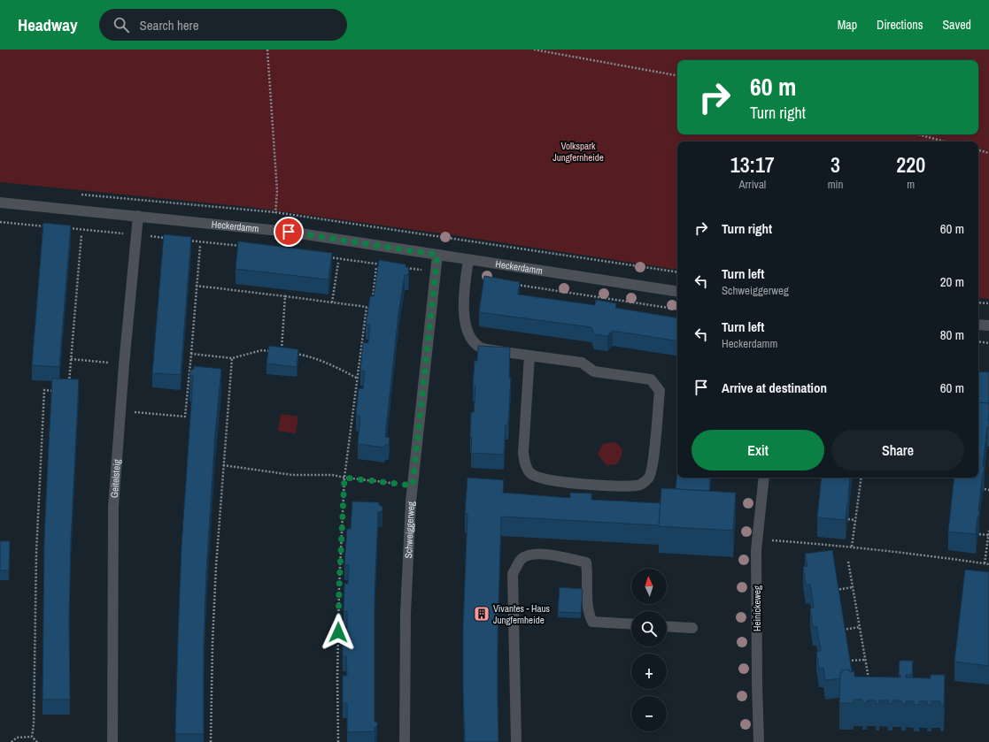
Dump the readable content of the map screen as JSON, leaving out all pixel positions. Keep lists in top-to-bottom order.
{
  "streets": {
    "street": [
      "Heckerdamm",
      "Geitelsteig",
      "Schweiggerweg",
      "Heinickeweg"
    ]
  },
  "crossings": [
    ["Heckerdamm", "Geitelsteig"],
    ["Heckerdamm", "Schweiggerweg"]
  ],
  "parks": ["Volkspark Jungfernheide"],
  "places": {
    "building": ["Vivantes - Haus Jungfernheide"]
  },
  "north": "top",
  "page": {
    "header": "Headway",
    "search": "Search here",
    "nav": ["Map", "Directions", "Saved"],
    "turn": ["60 m", "Turn right"],
    "eta": [
      "13:17",
      "Arrival",
      "3",
      "min",
      "220",
      "m"
    ],
    "list": [
      {
        "name": "Turn right",
        "value": "60 m"
      },
      {
        "name": "Turn left",
        "note": "Schweiggerweg",
        "value": "20 m"
      },
      {
        "name": "Turn left",
        "note": "Heckerdamm",
        "value": "80 m"
      },
      {
        "name": "Arrive at destination",
        "value": "60 m"
      }
    ],
    "buttons": ["Exit", "Share"],
    "map_buttons": ["+", "−"]
  }
}
